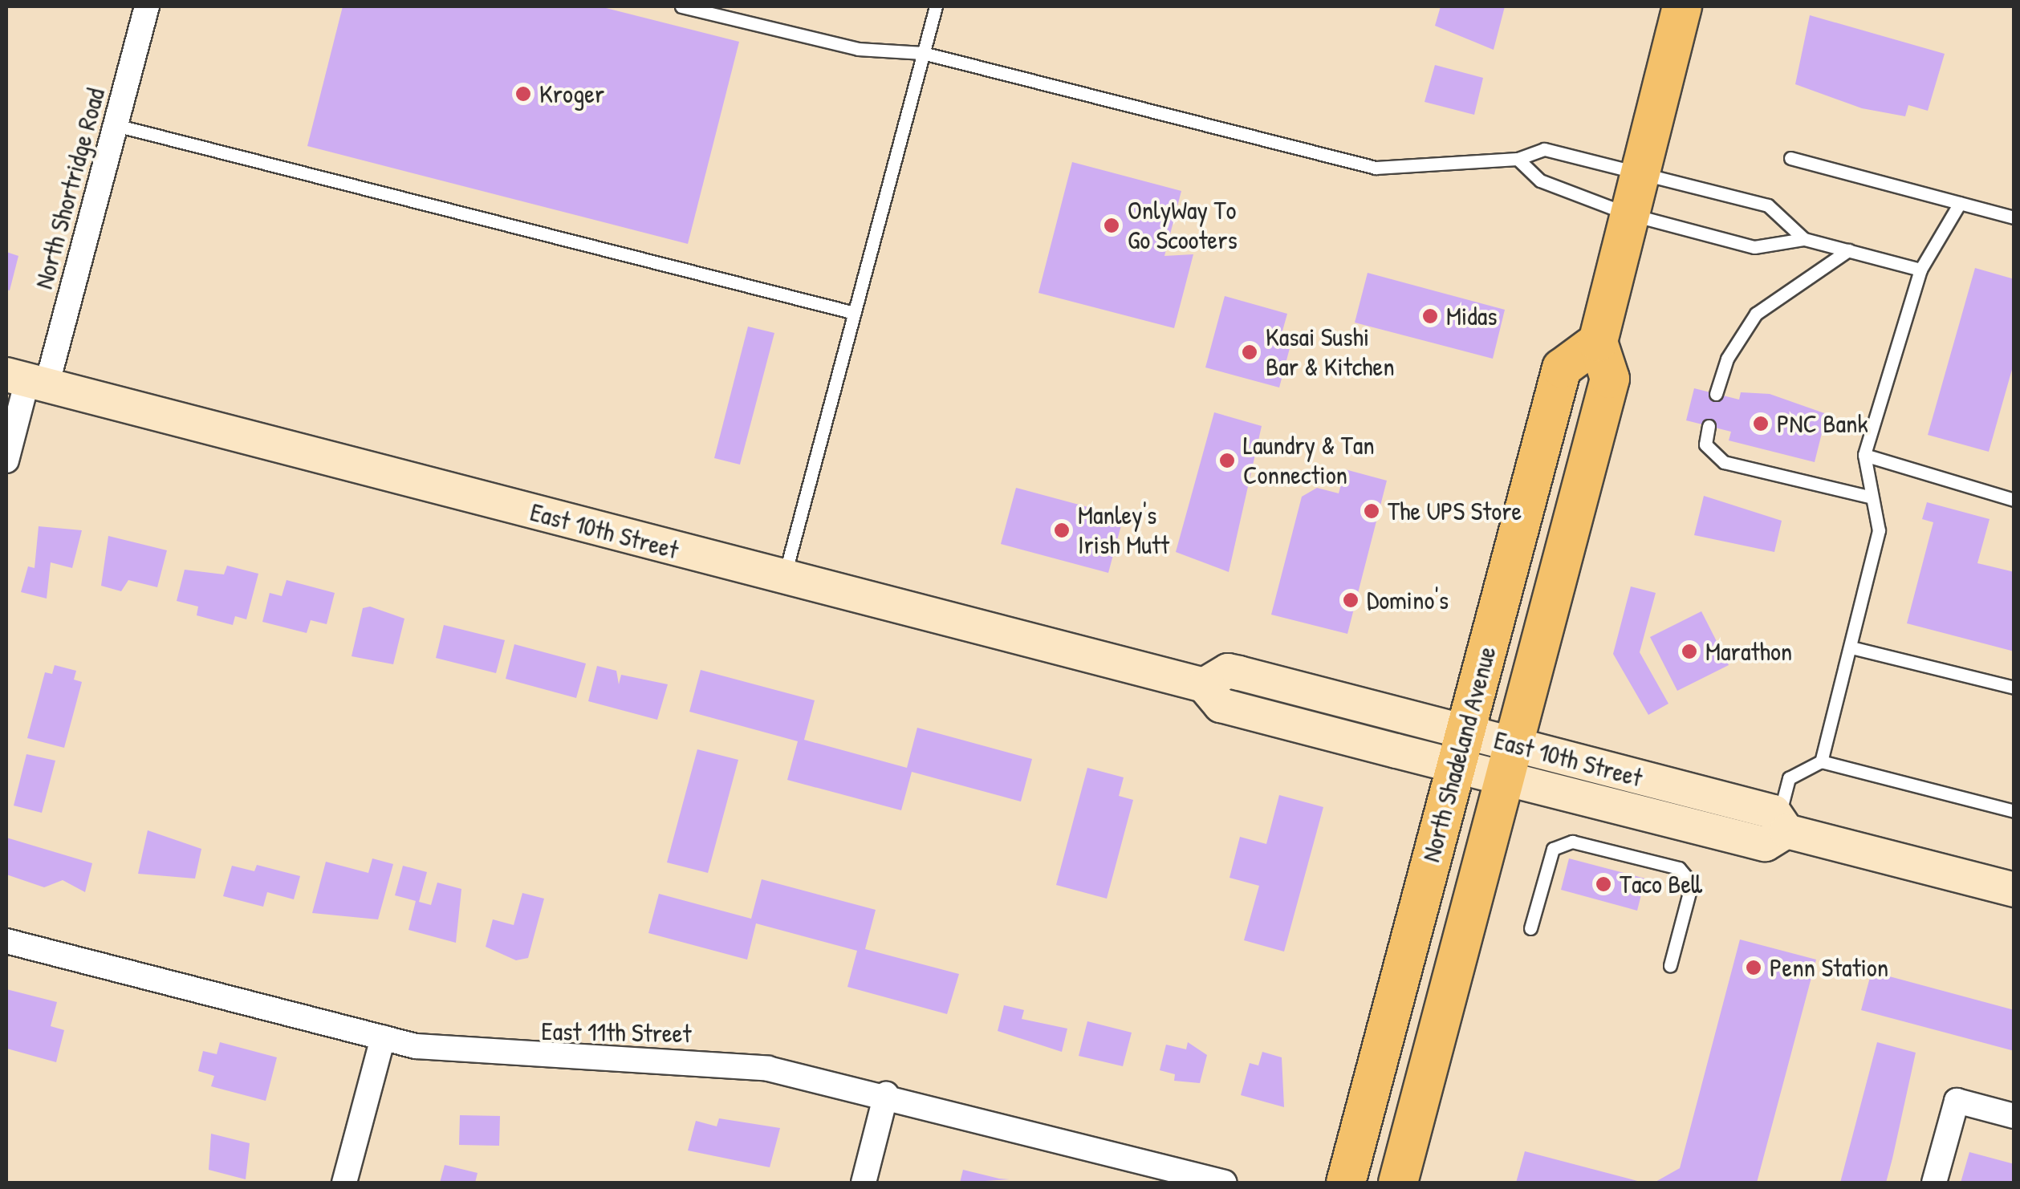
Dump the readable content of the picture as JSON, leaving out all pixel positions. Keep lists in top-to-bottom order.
{
  "streets": {
    "main road": ["East 10th Street", "North Shadeland Avenue"],
    "street": ["North Shortridge Road", "East 11th Street"]
  },
  "crossings": [
    ["North Shortridge Road", "East 10th Street"],
    ["East 10th Street", "North Shadeland Avenue"]
  ],
  "places": [
    "Kroger",
    "OnlyWay To Go Scooters",
    "Midas",
    "Kasai Sushi Bar & Kitchen",
    "PNC Bank",
    "Laundry & Tan Connection",
    "The UPS Store",
    "Manley's Irish Mutt",
    "Domino's",
    "Marathon",
    "Taco Bell",
    "Penn Station"
  ]
}
